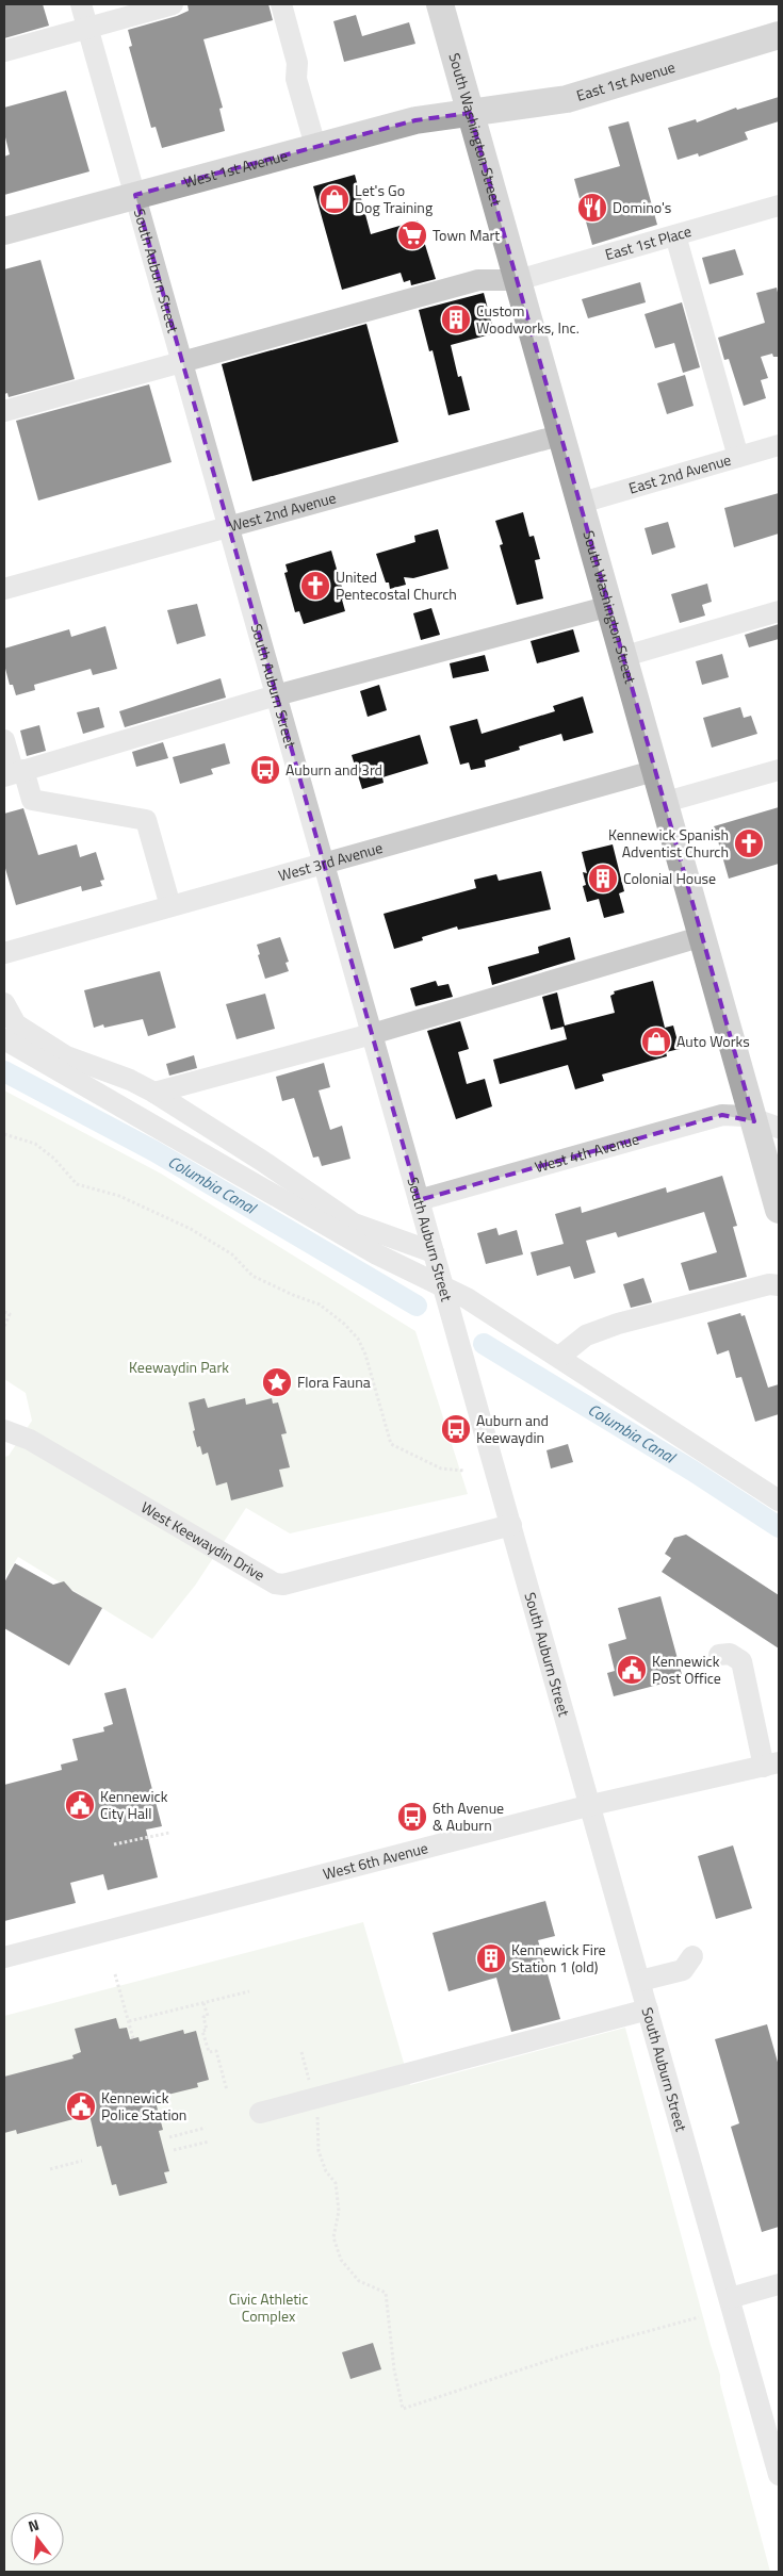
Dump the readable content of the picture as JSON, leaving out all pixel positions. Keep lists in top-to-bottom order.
{
  "streets": {
    "main road": ["East 1st Avenue", "South Washington Street", "West 1st Avenue"],
    "street": [
      "East 1st Place",
      "South Auburn Street",
      "East 2nd Avenue",
      "West 2nd Avenue",
      "West 3rd Avenue",
      "West 4th Avenue",
      "West Keewaydin Drive",
      "West 6th Avenue"
    ]
  },
  "crossings": [
    ["East 1st Avenue", "South Washington Street"],
    ["East 1st Avenue", "West 1st Avenue"],
    ["South Washington Street", "West 1st Avenue"],
    ["South Washington Street", "East 1st Place"],
    ["South Washington Street", "East 2nd Avenue"],
    ["South Washington Street", "West 2nd Avenue"],
    ["South Washington Street", "West 3rd Avenue"],
    ["South Washington Street", "West 4th Avenue"],
    ["West 1st Avenue", "South Auburn Street"],
    ["East 1st Place", "South Auburn Street"],
    ["South Auburn Street", "West 2nd Avenue"],
    ["South Auburn Street", "West 3rd Avenue"],
    ["South Auburn Street", "West 4th Avenue"],
    ["South Auburn Street", "West Keewaydin Drive"],
    ["South Auburn Street", "West 6th Avenue"]
  ],
  "water": ["Columbia Canal"],
  "parks": ["Keewaydin Park", "Civic Athletic Complex"],
  "places": {
    "shop": ["Let's Go Dog Training", "Auto Works"],
    "restaurant": ["Domino's"],
    "supermarket": ["Town Mart"],
    "building": ["Custom Woodworks, Inc.", "Colonial House", "Kennewick Fire Station 1 (old)"],
    "church": ["United Pentecostal Church", "Kennewick Spanish Adventist Church"],
    "bus stop": ["Auburn and 3rd", "Auburn and Keewaydin", "6th Avenue & Auburn"],
    "place": ["Flora Fauna"],
    "public building": ["Kennewick Post Office", "Kennewick City Hall", "Kennewick Police Station"]
  },
  "north": "top"
}
